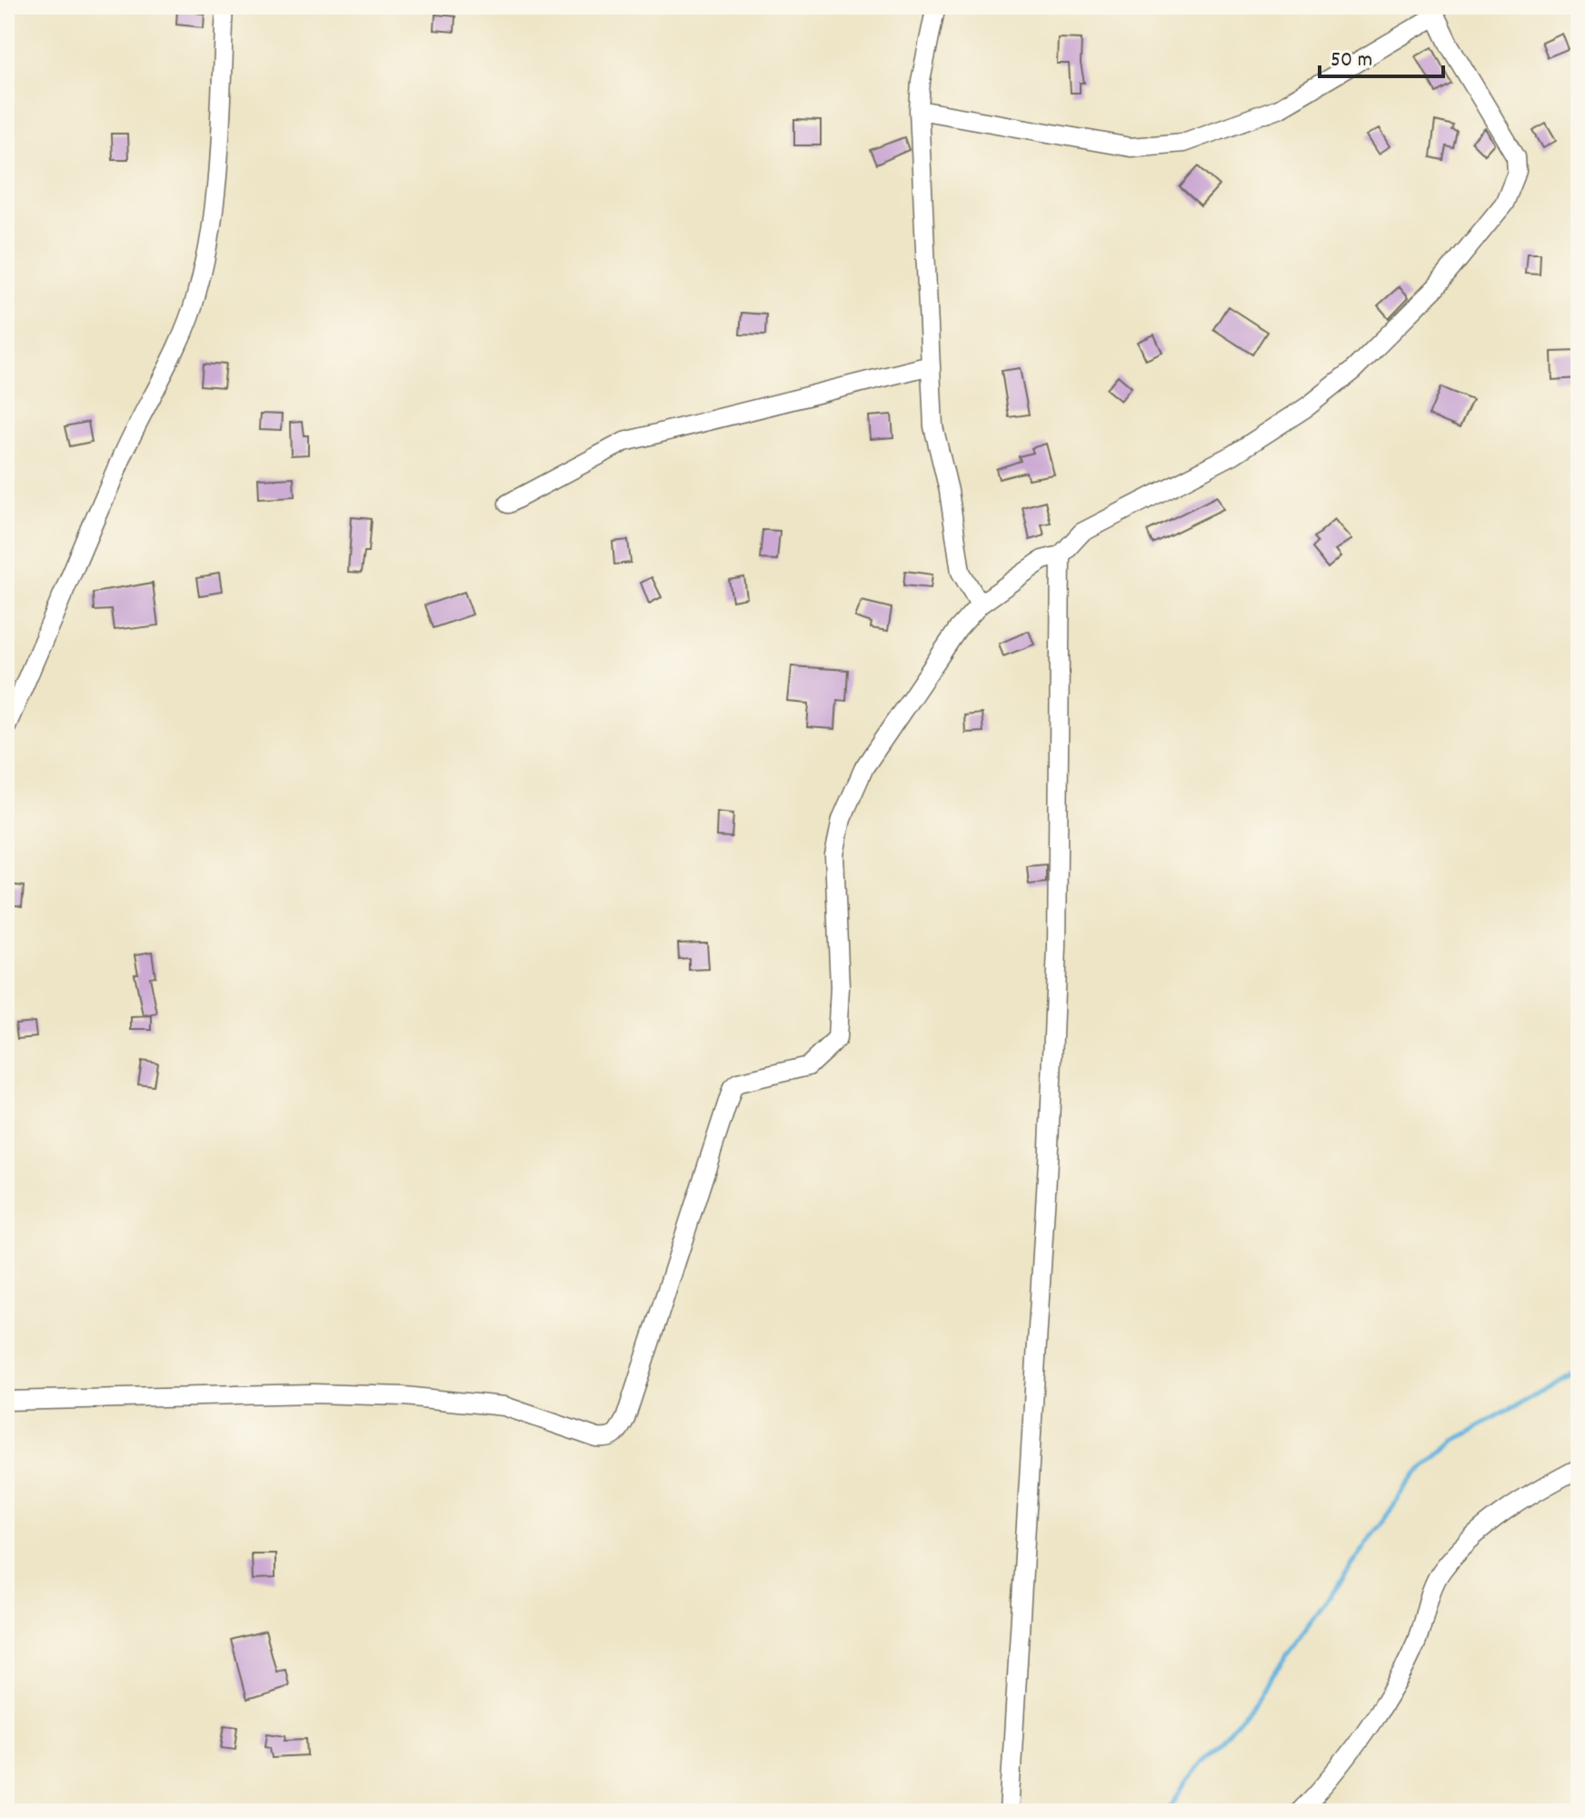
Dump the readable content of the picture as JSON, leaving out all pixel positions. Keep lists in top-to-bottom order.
{
  "scale_bar": "50 m"
}
